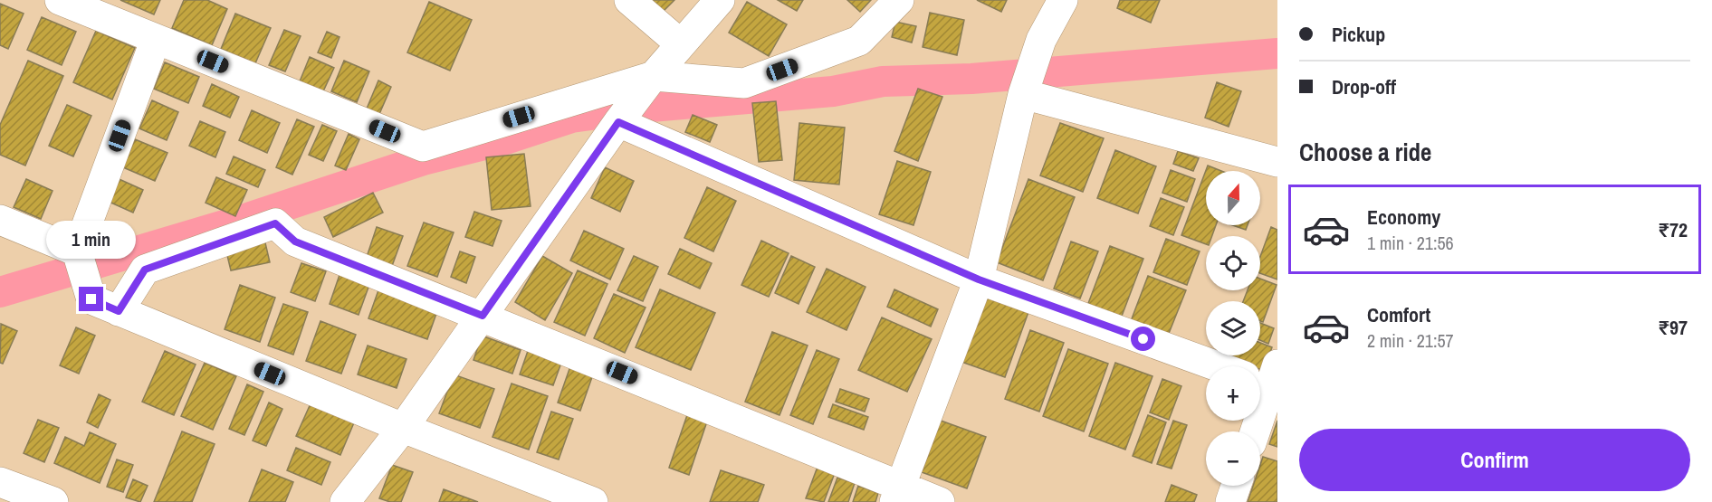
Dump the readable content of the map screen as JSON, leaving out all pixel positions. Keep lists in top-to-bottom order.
{
  "north": "top",
  "page": {
    "banner": ["Pickup", "Drop-off"],
    "heading": "Choose a ride",
    "map_buttons": ["+", "−"],
    "list": [
      {
        "name": "Economy",
        "note": "1 min · 21:56",
        "value": "₹72"
      },
      {
        "name": "Comfort",
        "note": "2 min · 21:57",
        "value": "₹97"
      }
    ],
    "bubble": "1 min",
    "buttons": "Confirm"
  }
}
